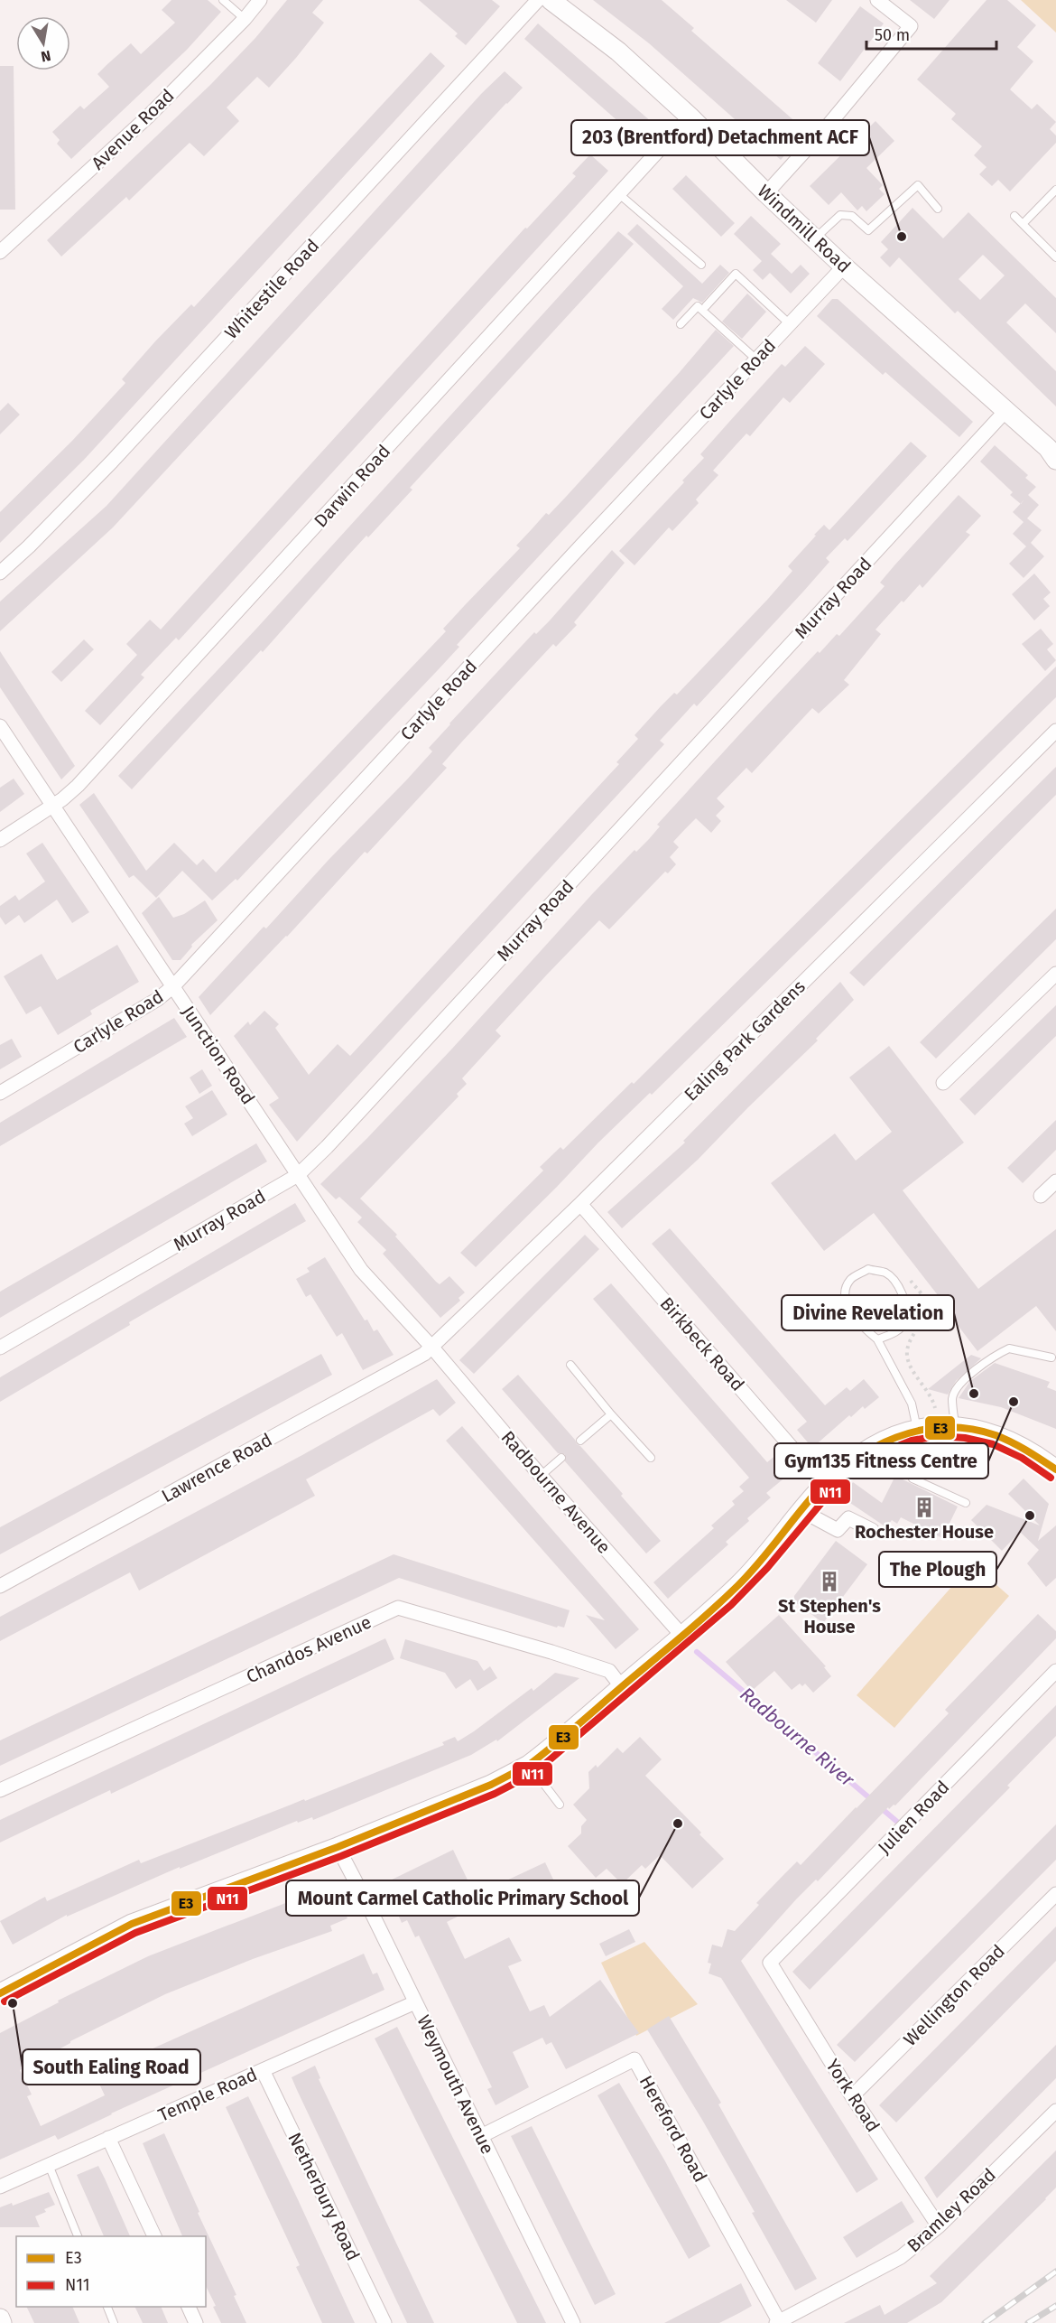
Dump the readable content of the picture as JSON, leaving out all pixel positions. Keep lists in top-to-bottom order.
{
  "streets": {
    "main road": ["Windmill Road"],
    "street": [
      "Avenue Road",
      "Whitestile Road",
      "Carlyle Road",
      "Darwin Road",
      "Murray Road",
      "Ealing Park Gardens",
      "Junction Road",
      "Birkbeck Road",
      "Lawrence Road",
      "Radbourne Avenue",
      "Chandos Avenue",
      "Julien Road",
      "Wellington Road",
      "Weymouth Avenue",
      "Temple Road",
      "York Road",
      "Hereford Road",
      "Netherbury Road",
      "Bramley Road"
    ]
  },
  "crossings": [
    ["Windmill Road", "Carlyle Road"],
    ["Windmill Road", "Darwin Road"],
    ["Windmill Road", "Murray Road"],
    ["Carlyle Road", "Junction Road"],
    ["Darwin Road", "Junction Road"],
    ["Murray Road", "Junction Road"],
    ["Ealing Park Gardens", "Junction Road"],
    ["Ealing Park Gardens", "Birkbeck Road"],
    ["Ealing Park Gardens", "Lawrence Road"],
    ["Ealing Park Gardens", "Radbourne Avenue"],
    ["Junction Road", "Lawrence Road"],
    ["Junction Road", "Radbourne Avenue"],
    ["Lawrence Road", "Radbourne Avenue"],
    ["Julien Road", "York Road"],
    ["Wellington Road", "York Road"],
    ["Weymouth Avenue", "Temple Road"],
    ["Weymouth Avenue", "Hereford Road"],
    ["Temple Road", "Netherbury Road"],
    ["York Road", "Bramley Road"],
    ["Hereford Road", "Bramley Road"]
  ],
  "water": ["Radbourne River"],
  "places": {
    "other": [
      "203 (Brentford) Detachment ACF",
      "Divine Revelation",
      "Gym135 Fitness Centre",
      "The Plough",
      "Mount Carmel Catholic Primary School",
      "South Ealing Road"
    ],
    "building": ["Rochester House", "St Stephen's House"]
  },
  "lines": ["transit line E3", "transit line N11"],
  "legend": ["E3", "N11"],
  "scale_bar": "50 m",
  "north": "bottom"
}
